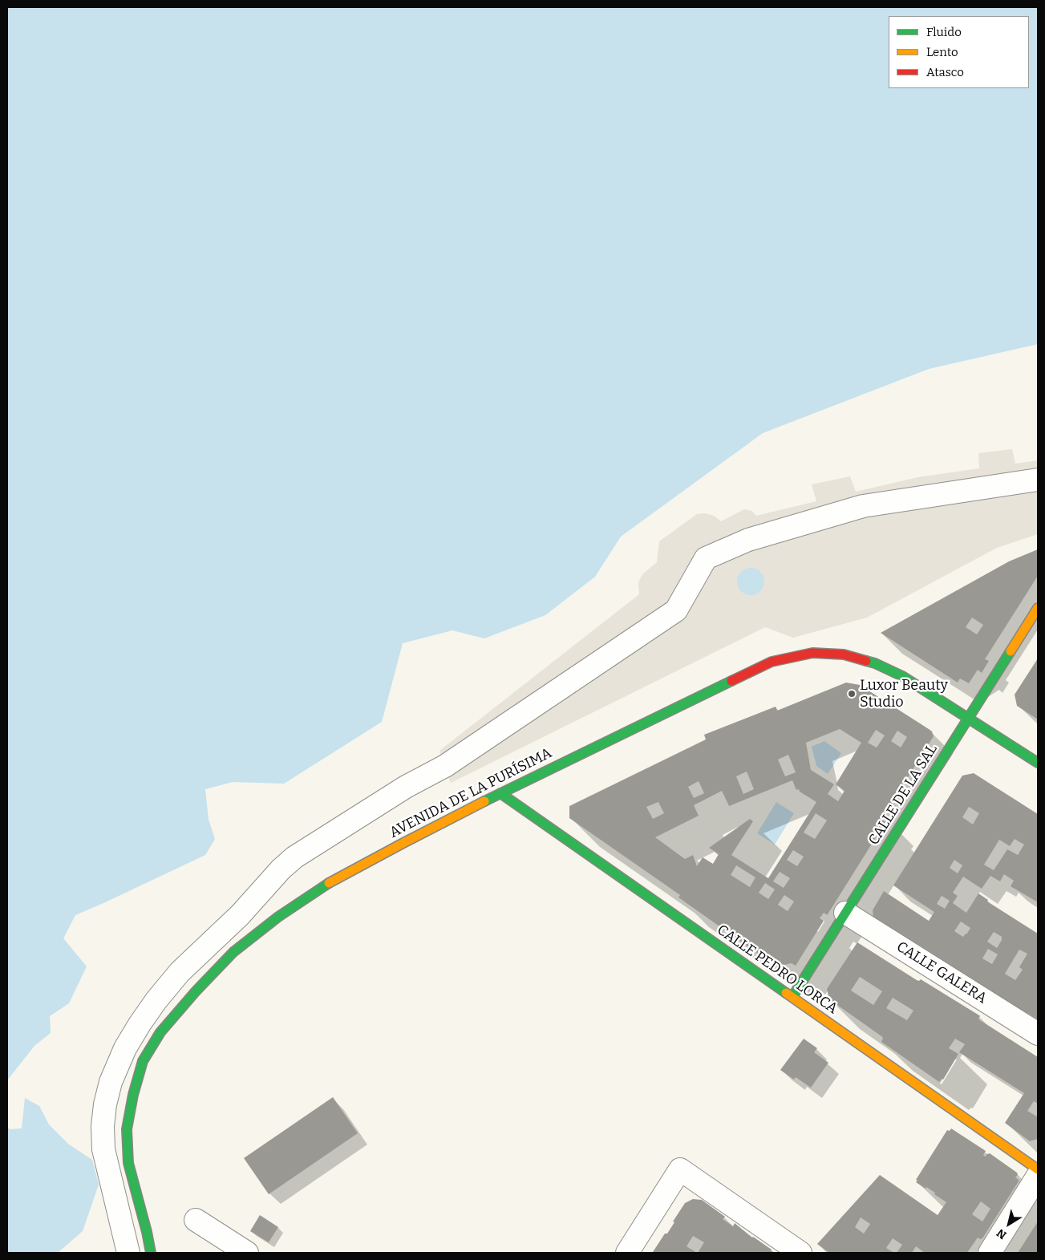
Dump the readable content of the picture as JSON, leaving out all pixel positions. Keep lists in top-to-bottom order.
{
  "streets": {
    "street": [
      "AVENIDA DE LA PURÍSIMA",
      "CALLE DE LA SAL",
      "CALLE PEDRO LORCA",
      "CALLE GALERA"
    ]
  },
  "crossings": [
    ["AVENIDA DE LA PURÍSIMA", "CALLE DE LA SAL"],
    ["AVENIDA DE LA PURÍSIMA", "CALLE PEDRO LORCA"],
    ["CALLE DE LA SAL", "CALLE PEDRO LORCA"],
    ["CALLE DE LA SAL", "CALLE GALERA"]
  ],
  "places": ["Luxor Beauty Studio"],
  "legend": ["Fluido", "Lento", "Atasco"],
  "north": "bottom left"
}
